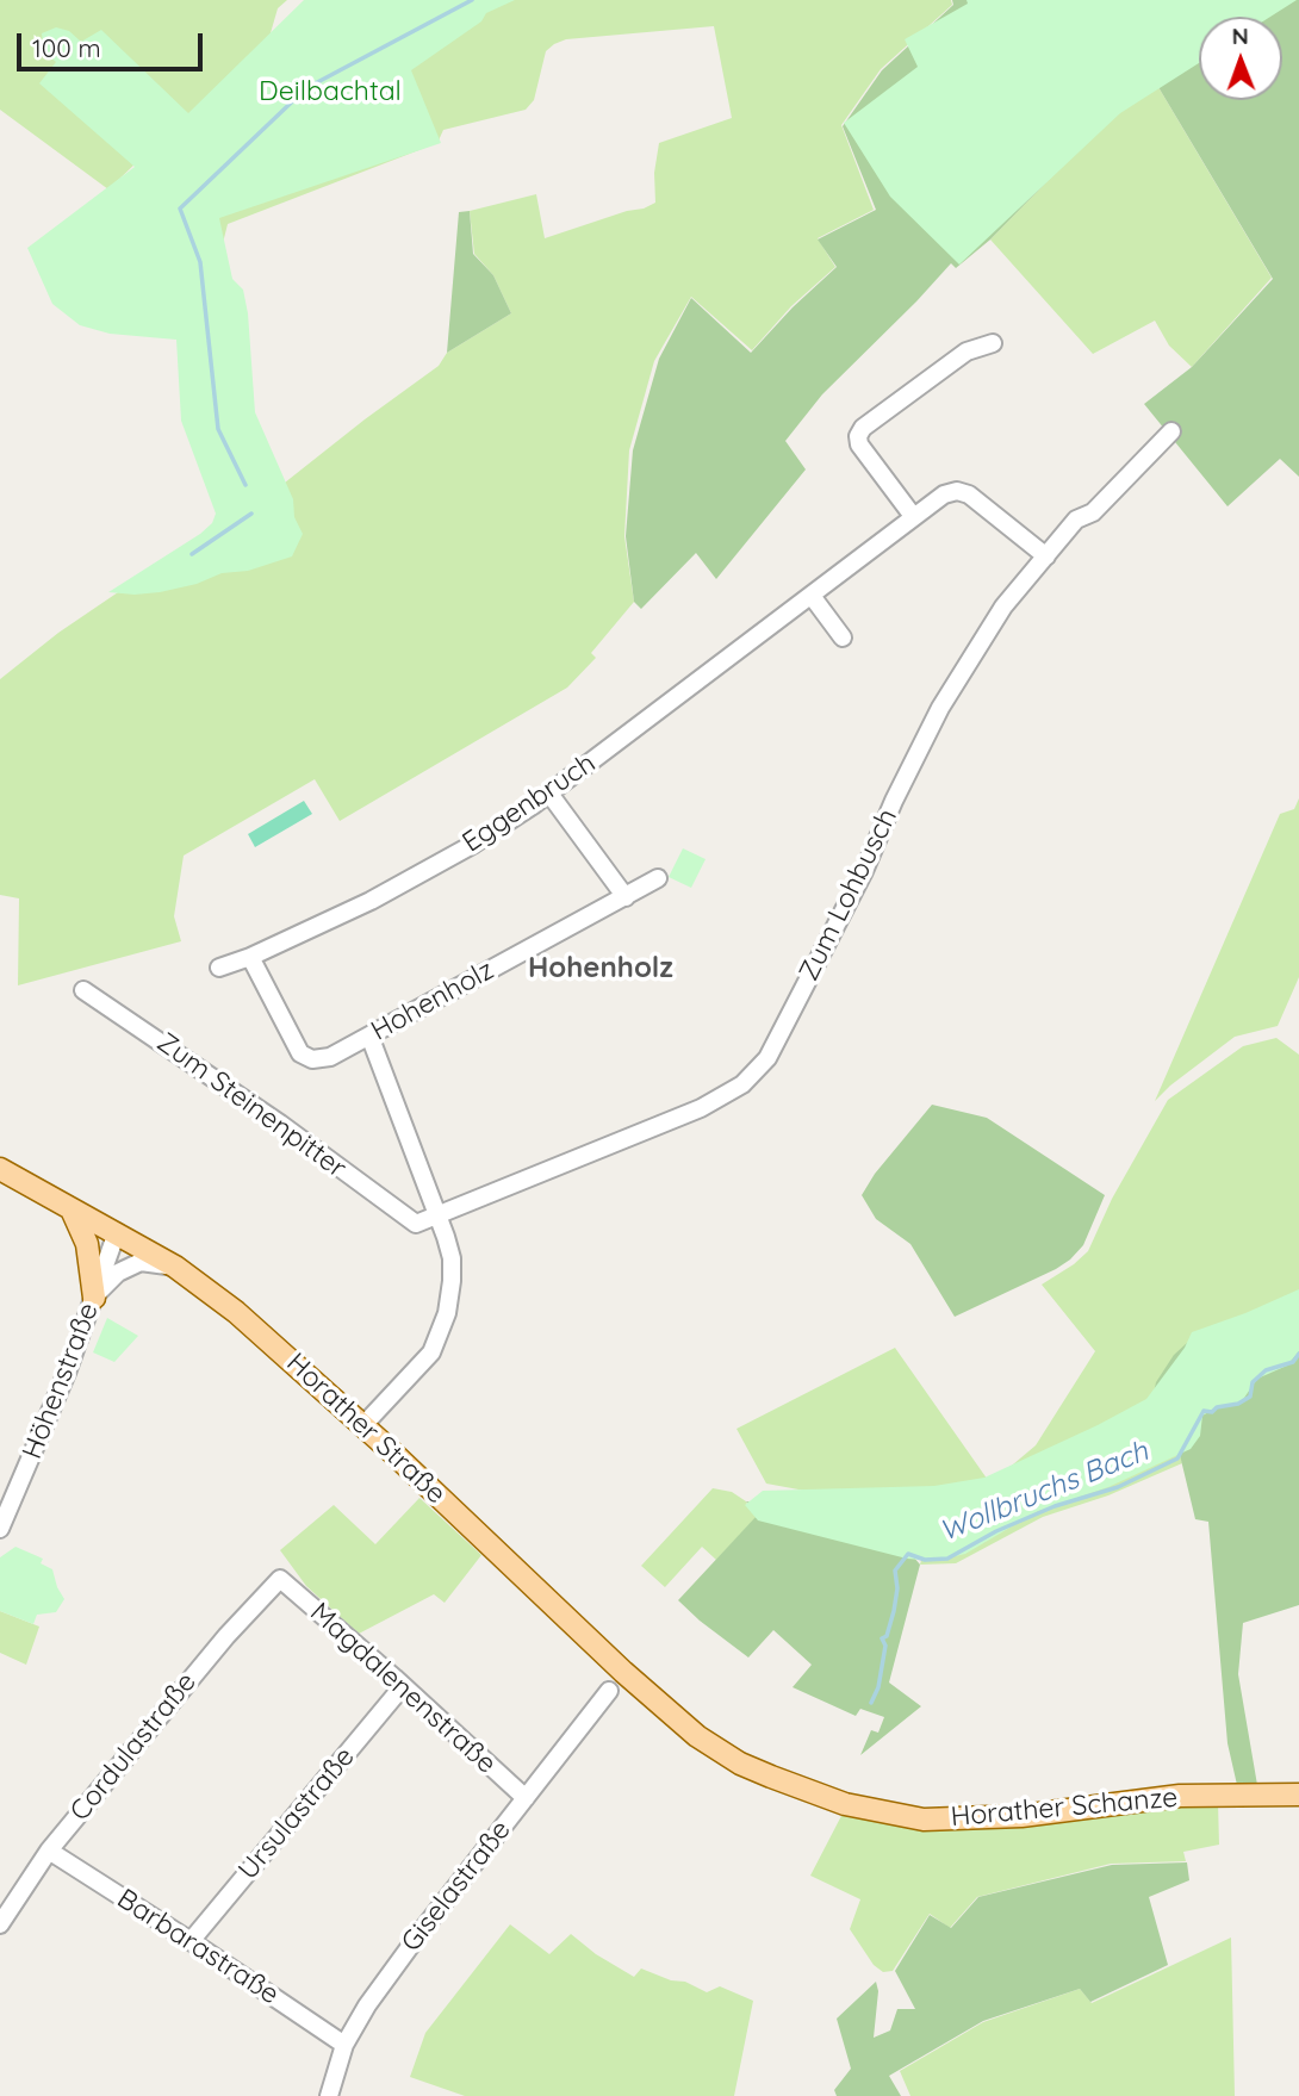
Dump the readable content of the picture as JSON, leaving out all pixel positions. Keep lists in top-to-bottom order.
{
  "streets": {
    "main road": ["Horather Straße", "Horather Schanze"],
    "street": [
      "Eggenbruch",
      "Zum Lohbusch",
      "Hohenholz",
      "Zum Steinenpitter",
      "Höhenstraße",
      "Magdalenenstraße",
      "Cordulastraße",
      "Ursulastraße",
      "Giselastraße",
      "Barbarastraße"
    ]
  },
  "crossings": [
    ["Eggenbruch", "Zum Lohbusch"],
    ["Eggenbruch", "Hohenholz"],
    ["Zum Lohbusch", "Zum Steinenpitter"],
    ["Höhenstraße", "Horather Straße"],
    ["Horather Straße", "Horather Schanze"],
    ["Magdalenenstraße", "Cordulastraße"],
    ["Magdalenenstraße", "Ursulastraße"],
    ["Magdalenenstraße", "Giselastraße"],
    ["Cordulastraße", "Barbarastraße"],
    ["Ursulastraße", "Barbarastraße"],
    ["Giselastraße", "Barbarastraße"]
  ],
  "districts": ["Hohenholz"],
  "water": ["Wollbruchs Bach"],
  "parks": ["Deilbachtal"],
  "scale_bar": "100 m",
  "north": "top"
}
